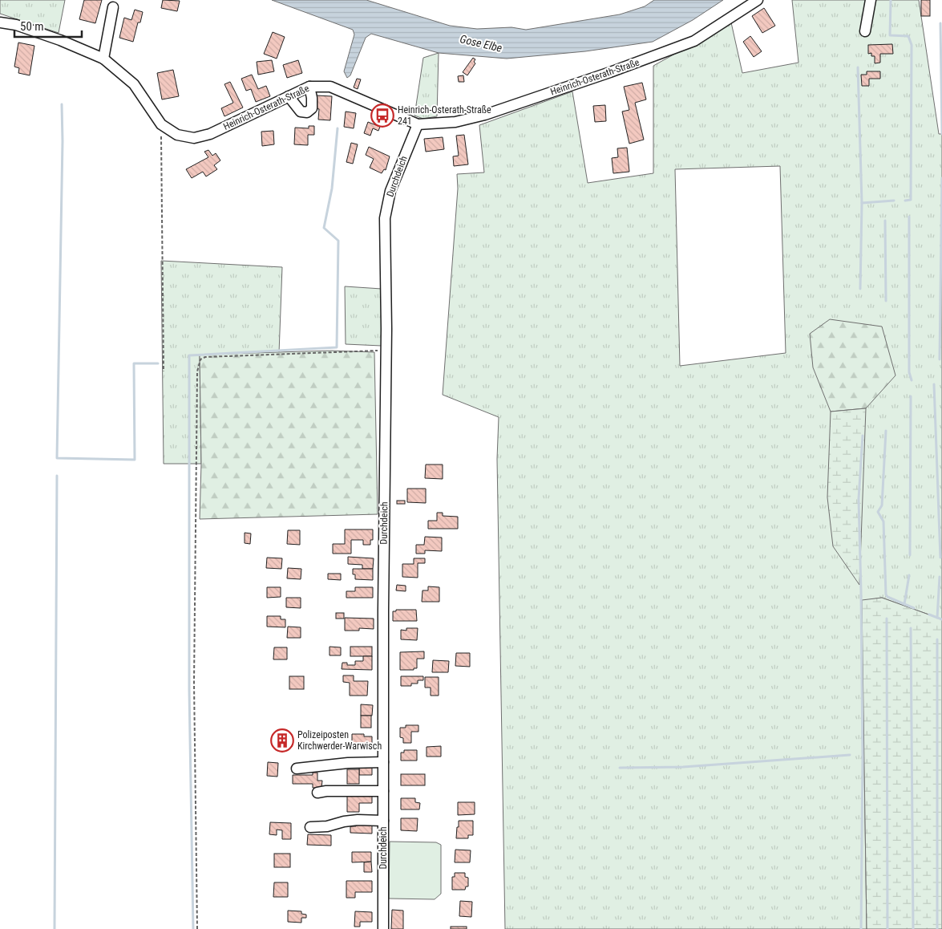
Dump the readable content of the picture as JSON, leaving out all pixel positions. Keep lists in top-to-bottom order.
{
  "streets": {
    "street": ["Heinrich-Osterath-Straße", "Durchdeich"]
  },
  "crossings": [
    ["Heinrich-Osterath-Straße", "Durchdeich"]
  ],
  "water": ["Gose Elbe"],
  "places": {
    "bus stop": ["Heinrich-Osterath-Straße 241"],
    "building": ["Polizeiposten Kirchwerder-Warwisch"]
  },
  "scale_bar": "50 m"
}
